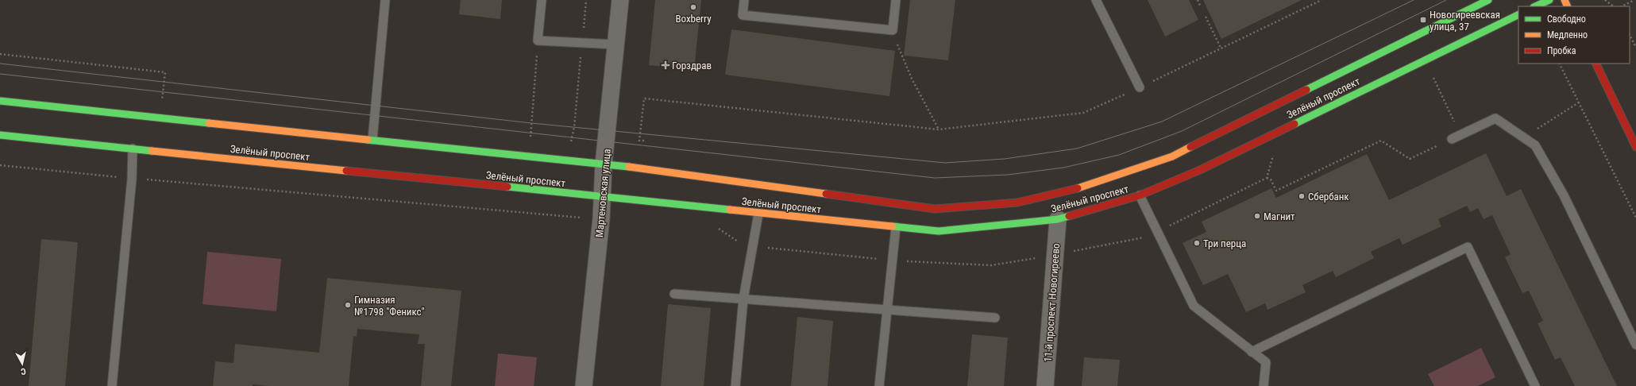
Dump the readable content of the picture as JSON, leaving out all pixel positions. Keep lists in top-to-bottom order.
{
  "streets": {
    "main road": ["Зелёный проспект"],
    "street": ["Мартеновская улица", "11-й проспект Новогиреево"]
  },
  "crossings": [
    ["Зелёный проспект", "Мартеновская улица"],
    ["Зелёный проспект", "11-й проспект Новогиреево"]
  ],
  "places": {
    "other": [
      "Boxberry",
      "Сбербанк",
      "Магнит",
      "Три перца",
      "Гимназия №1798 \"Феникс\""
    ],
    "transit": ["Новогиреевская улица, 37"],
    "health": ["Горздрав"]
  },
  "legend": ["Свободно", "Медленно", "Пробка"],
  "north": "bottom"
}
